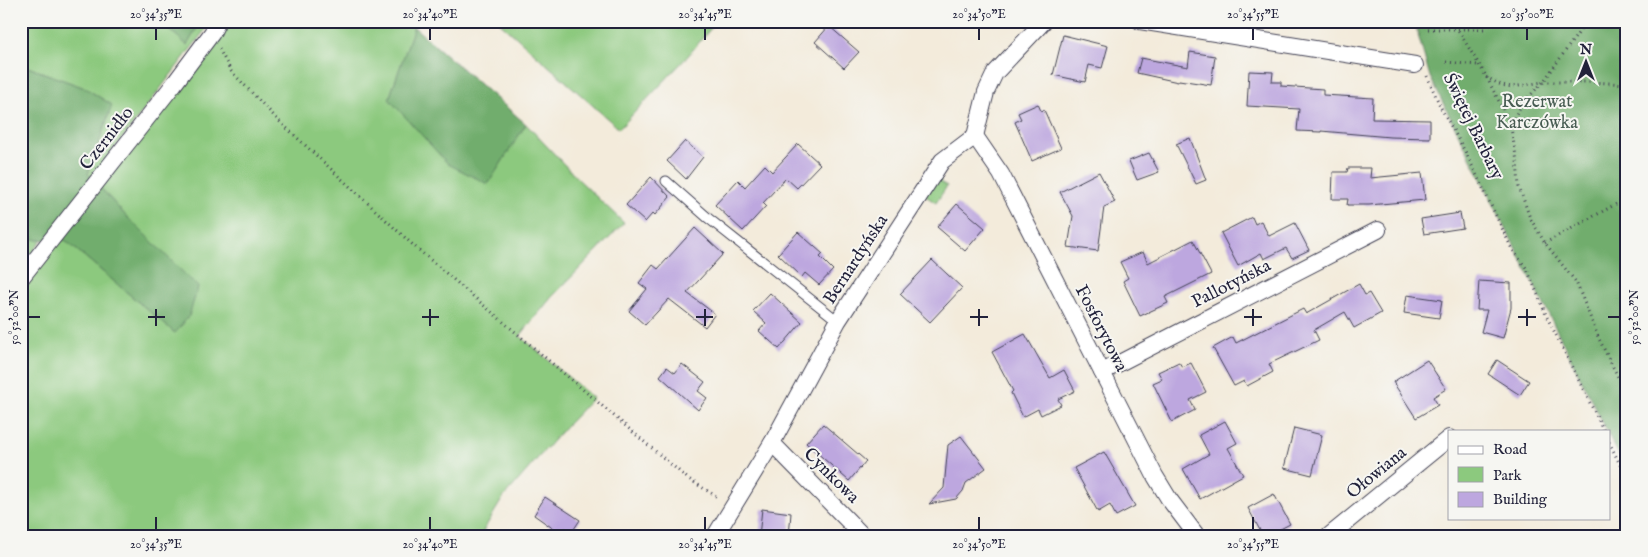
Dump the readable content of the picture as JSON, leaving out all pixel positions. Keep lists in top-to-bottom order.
{
  "streets": {
    "street": [
      "Czernidło",
      "Bernardyńska",
      "Pallotyńska",
      "Fosforytowa",
      "Ołowiana",
      "Cynkowa"
    ],
    "path": ["Świętej Barbary"]
  },
  "crossings": [
    ["Bernardyńska", "Fosforytowa"],
    ["Bernardyńska", "Cynkowa"],
    ["Pallotyńska", "Fosforytowa"]
  ],
  "parks": ["Rezerwat Karczówka"],
  "legend": ["Road", "Park", "Building"],
  "north": "top",
  "coordinates": [
    "20°34'35\"E",
    "20°34'40\"E",
    "20°34'45\"E",
    "20°34'50\"E",
    "20°34'55\"E",
    "20°35'00\"E",
    "50°52'00\"N"
  ]
}
